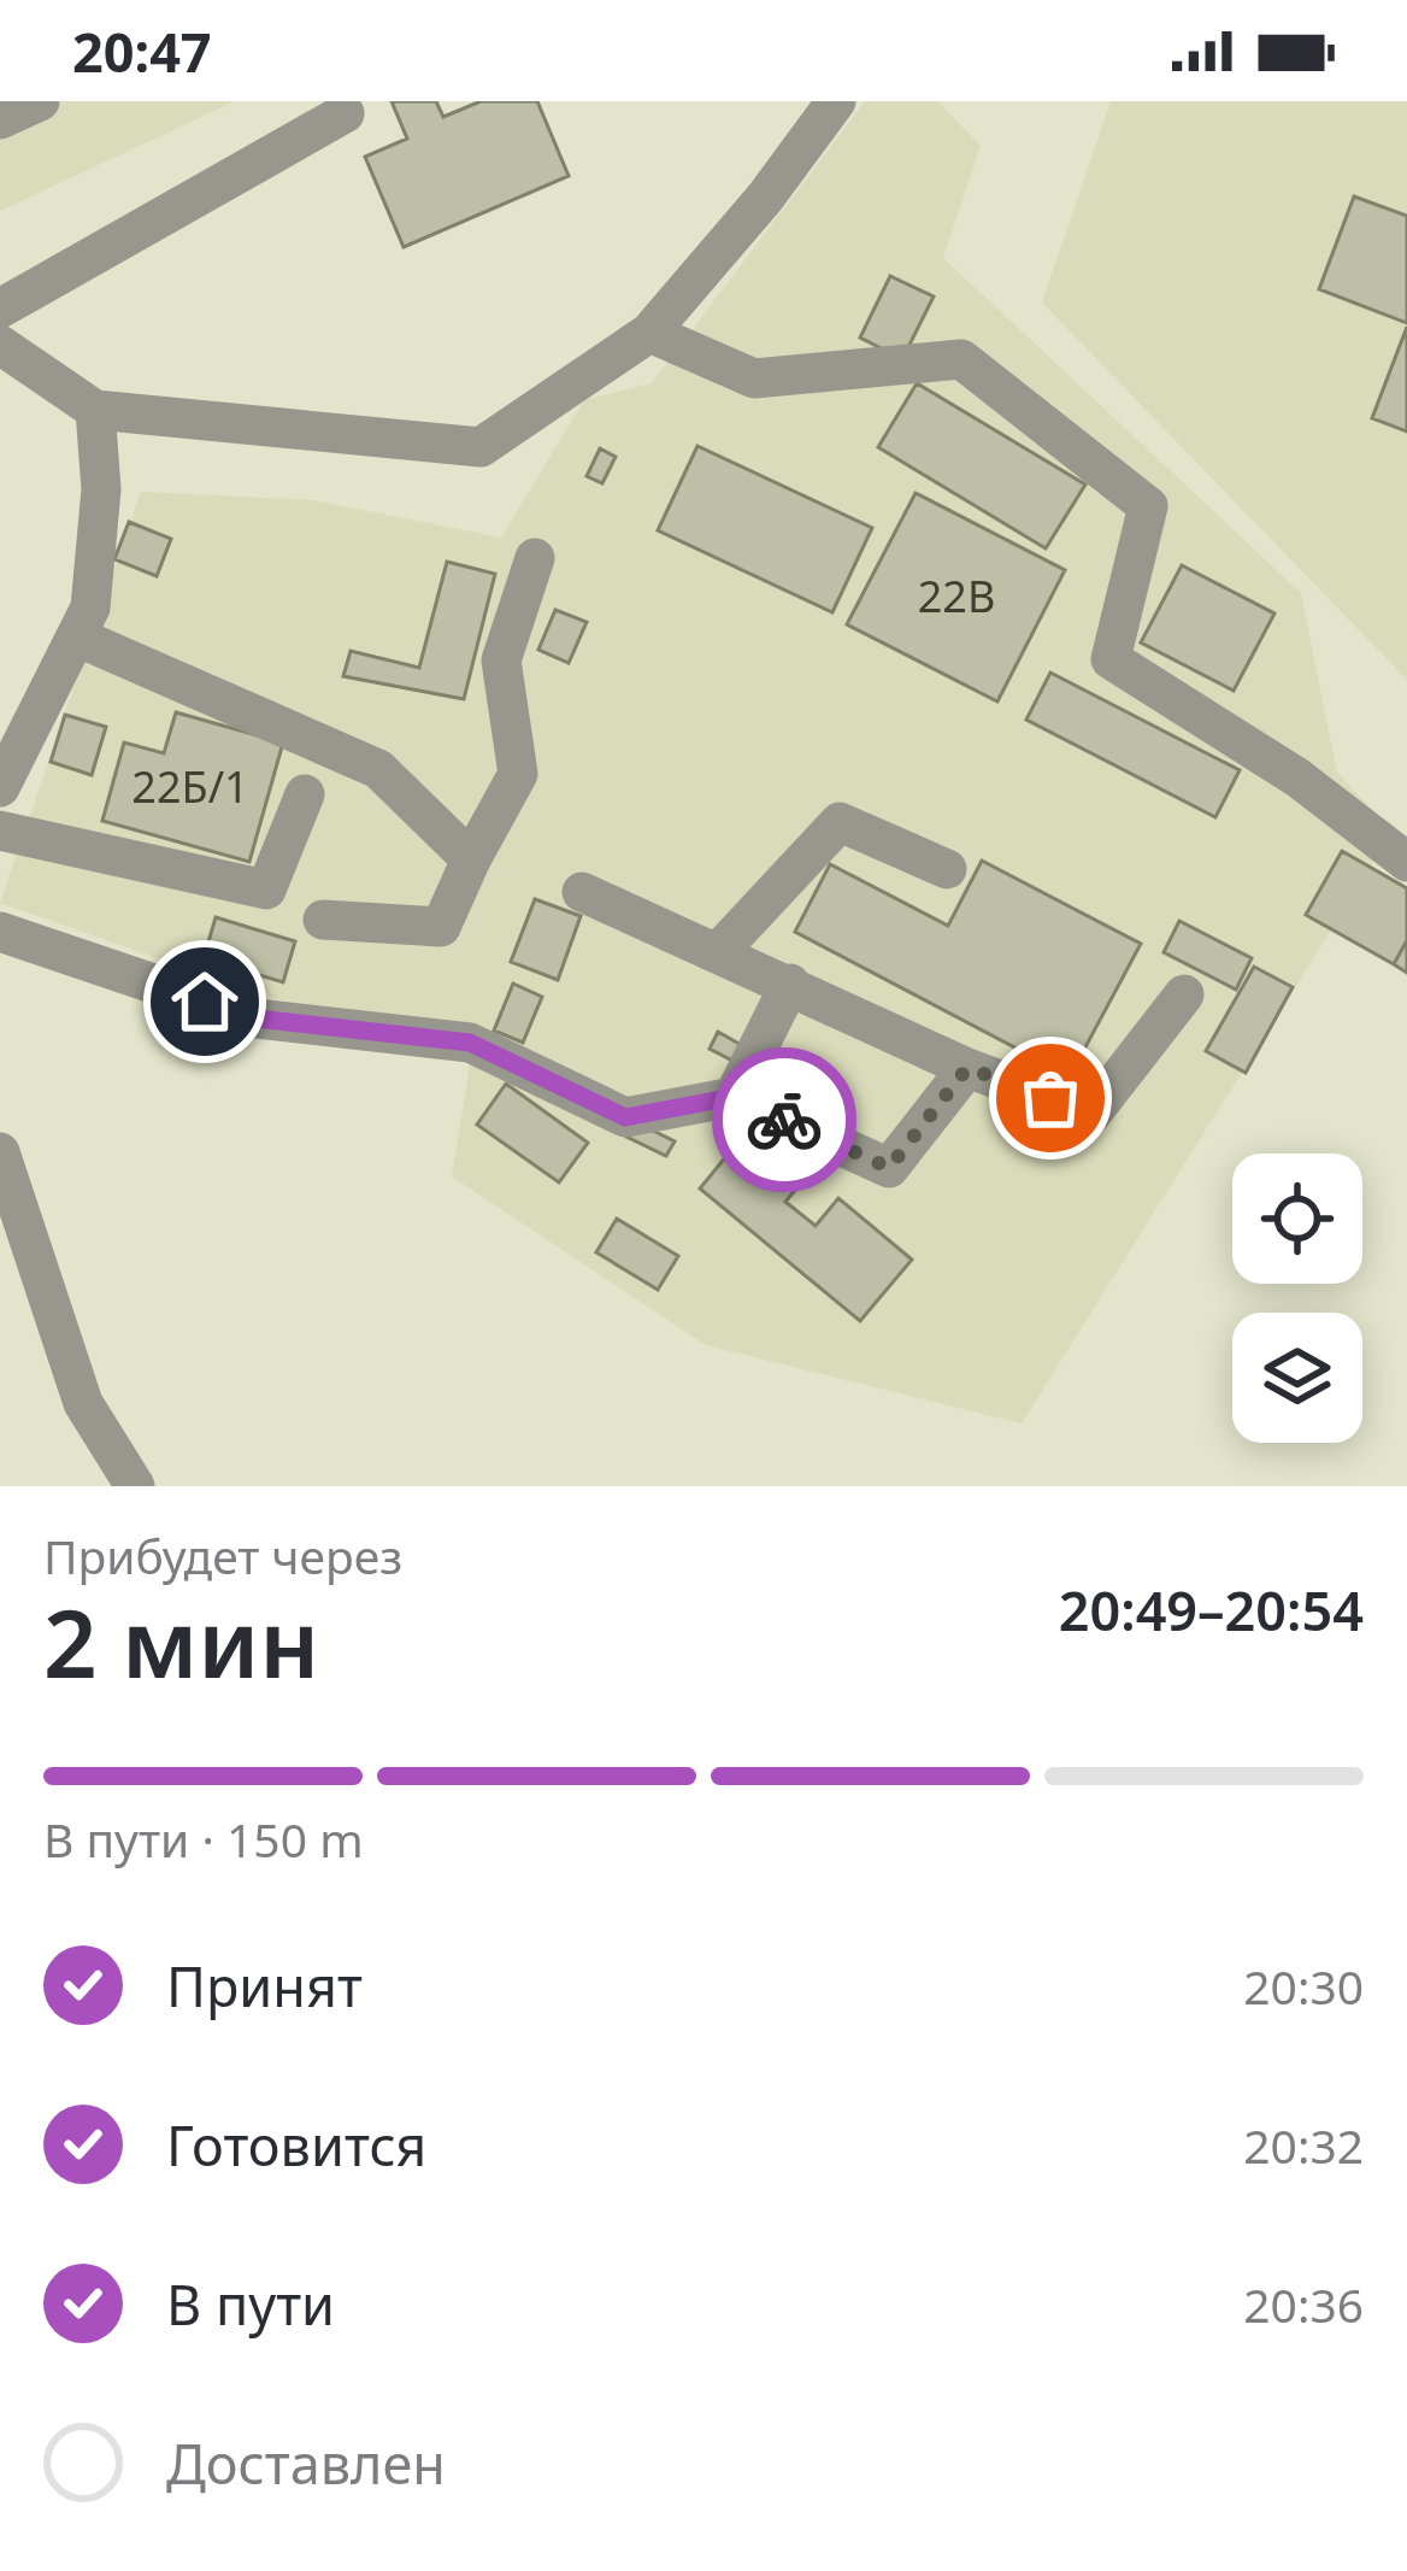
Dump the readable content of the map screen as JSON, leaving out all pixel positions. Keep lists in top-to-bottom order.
{
  "house_numbers": ["22В", "22Б/1"],
  "page": {
    "status": "20:47",
    "heading": ["2 мин", "Прибудет через", "20:49–20:54"],
    "bar": "В пути · 150 m",
    "list": [
      ["Принят", "20:30"],
      ["Готовится", "20:32"],
      ["В пути", "20:36"],
      "Доставлен"
    ]
  }
}
